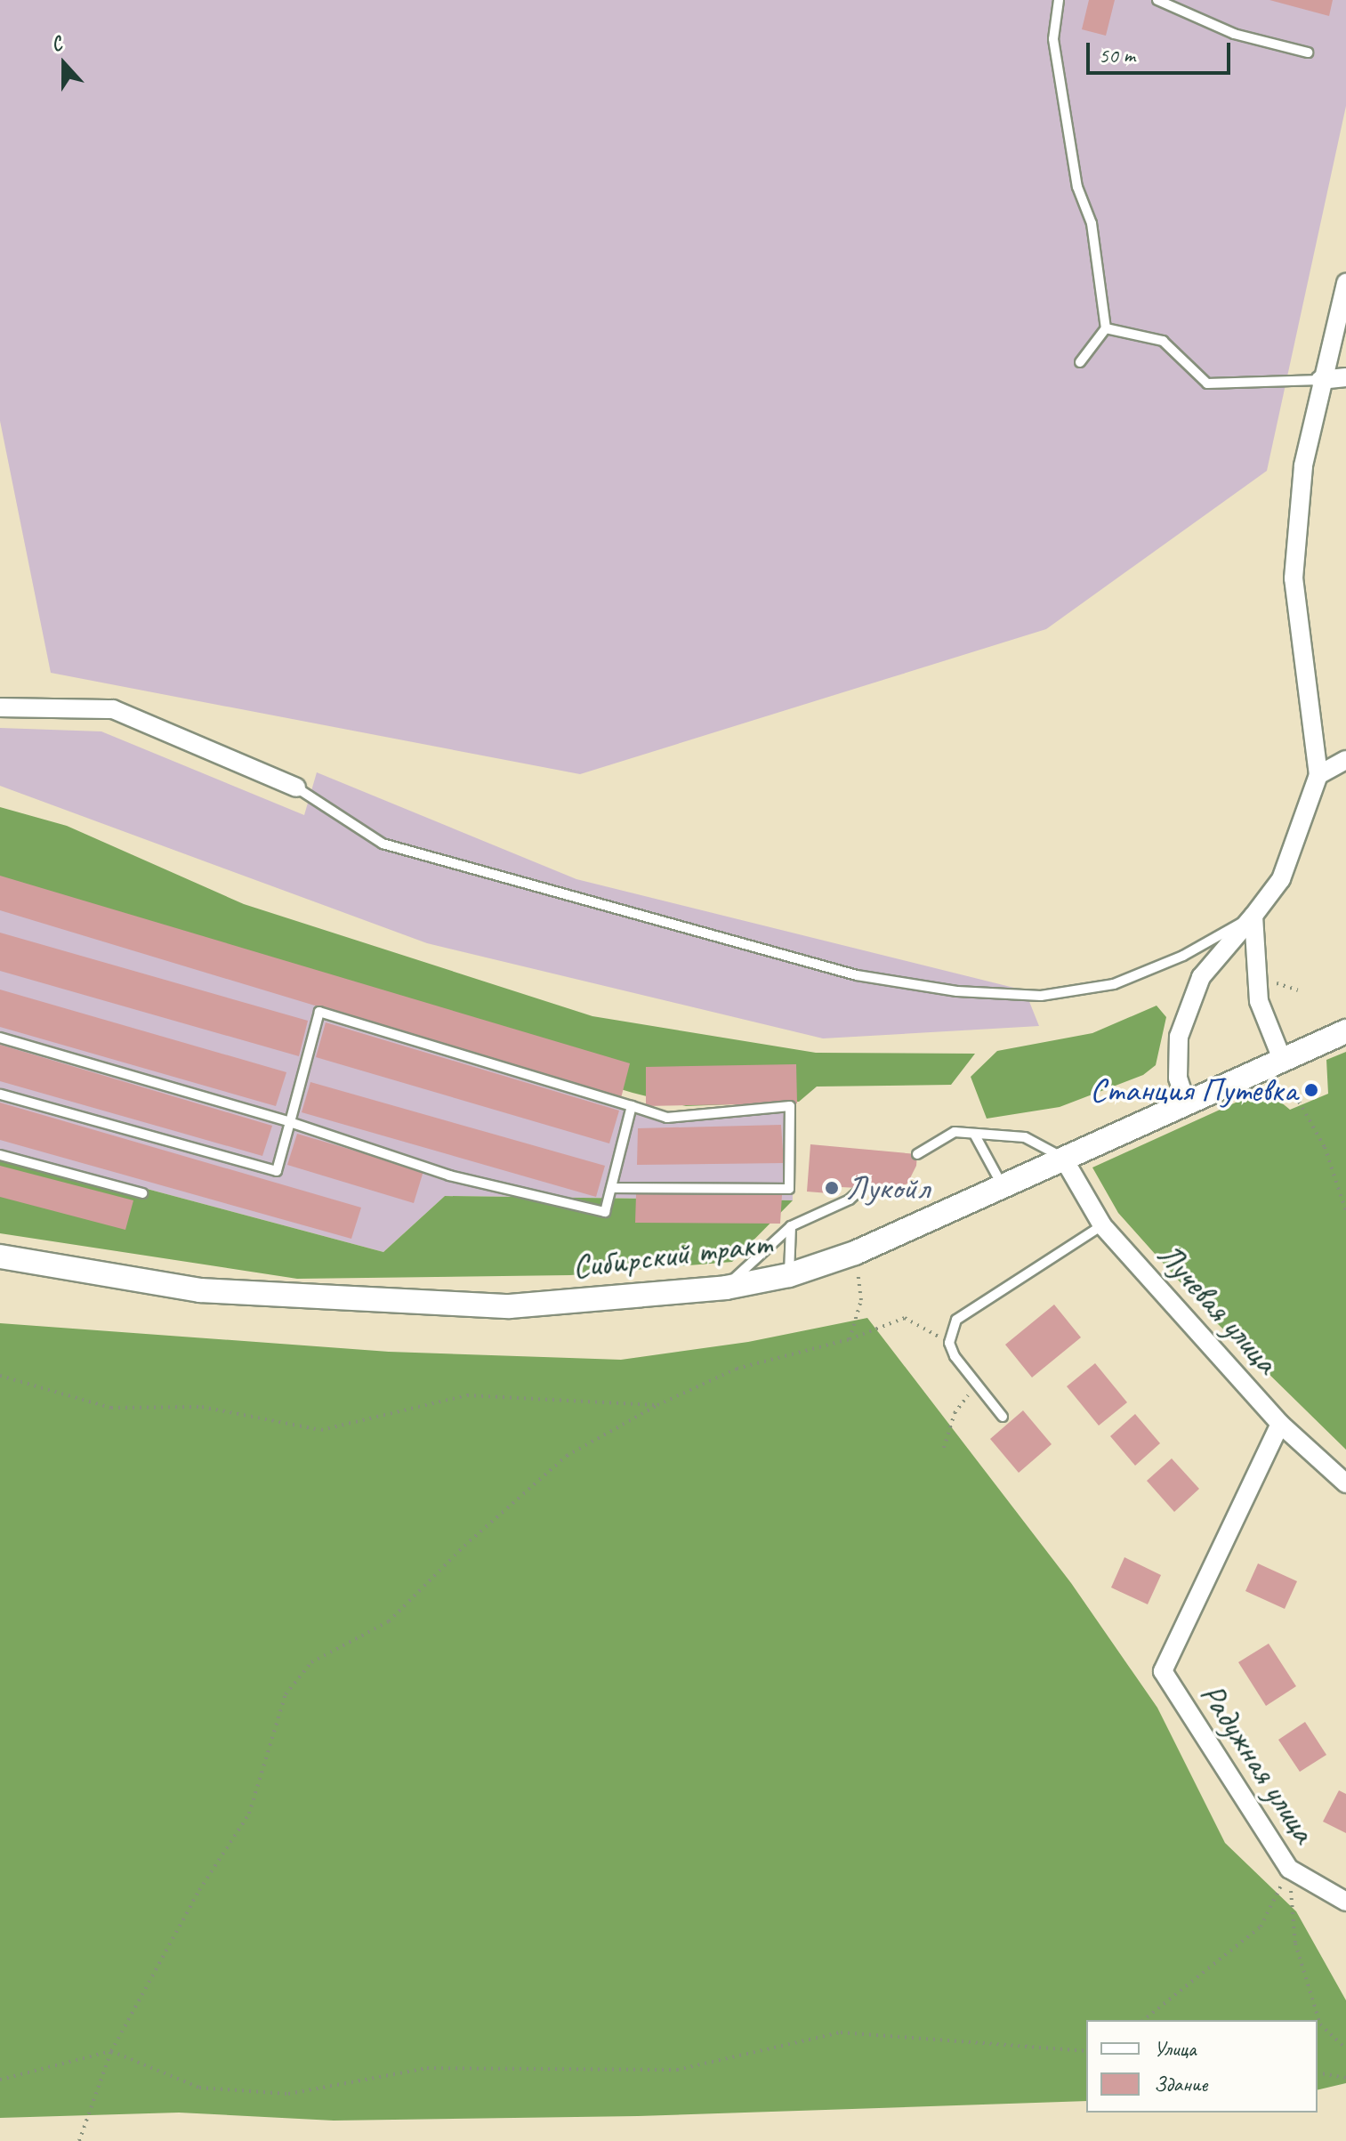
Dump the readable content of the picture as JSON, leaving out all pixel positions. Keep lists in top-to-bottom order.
{
  "streets": {
    "main road": ["Сибирский тракт"],
    "street": ["Лучевая улица", "Радужная улица"]
  },
  "crossings": [
    ["Сибирский тракт", "Лучевая улица"],
    ["Лучевая улица", "Радужная улица"]
  ],
  "places": ["Станция Путевка", "Лукойл"],
  "legend": ["Улица", "Здание"],
  "scale_bar": "50 m",
  "north": "top"
}
